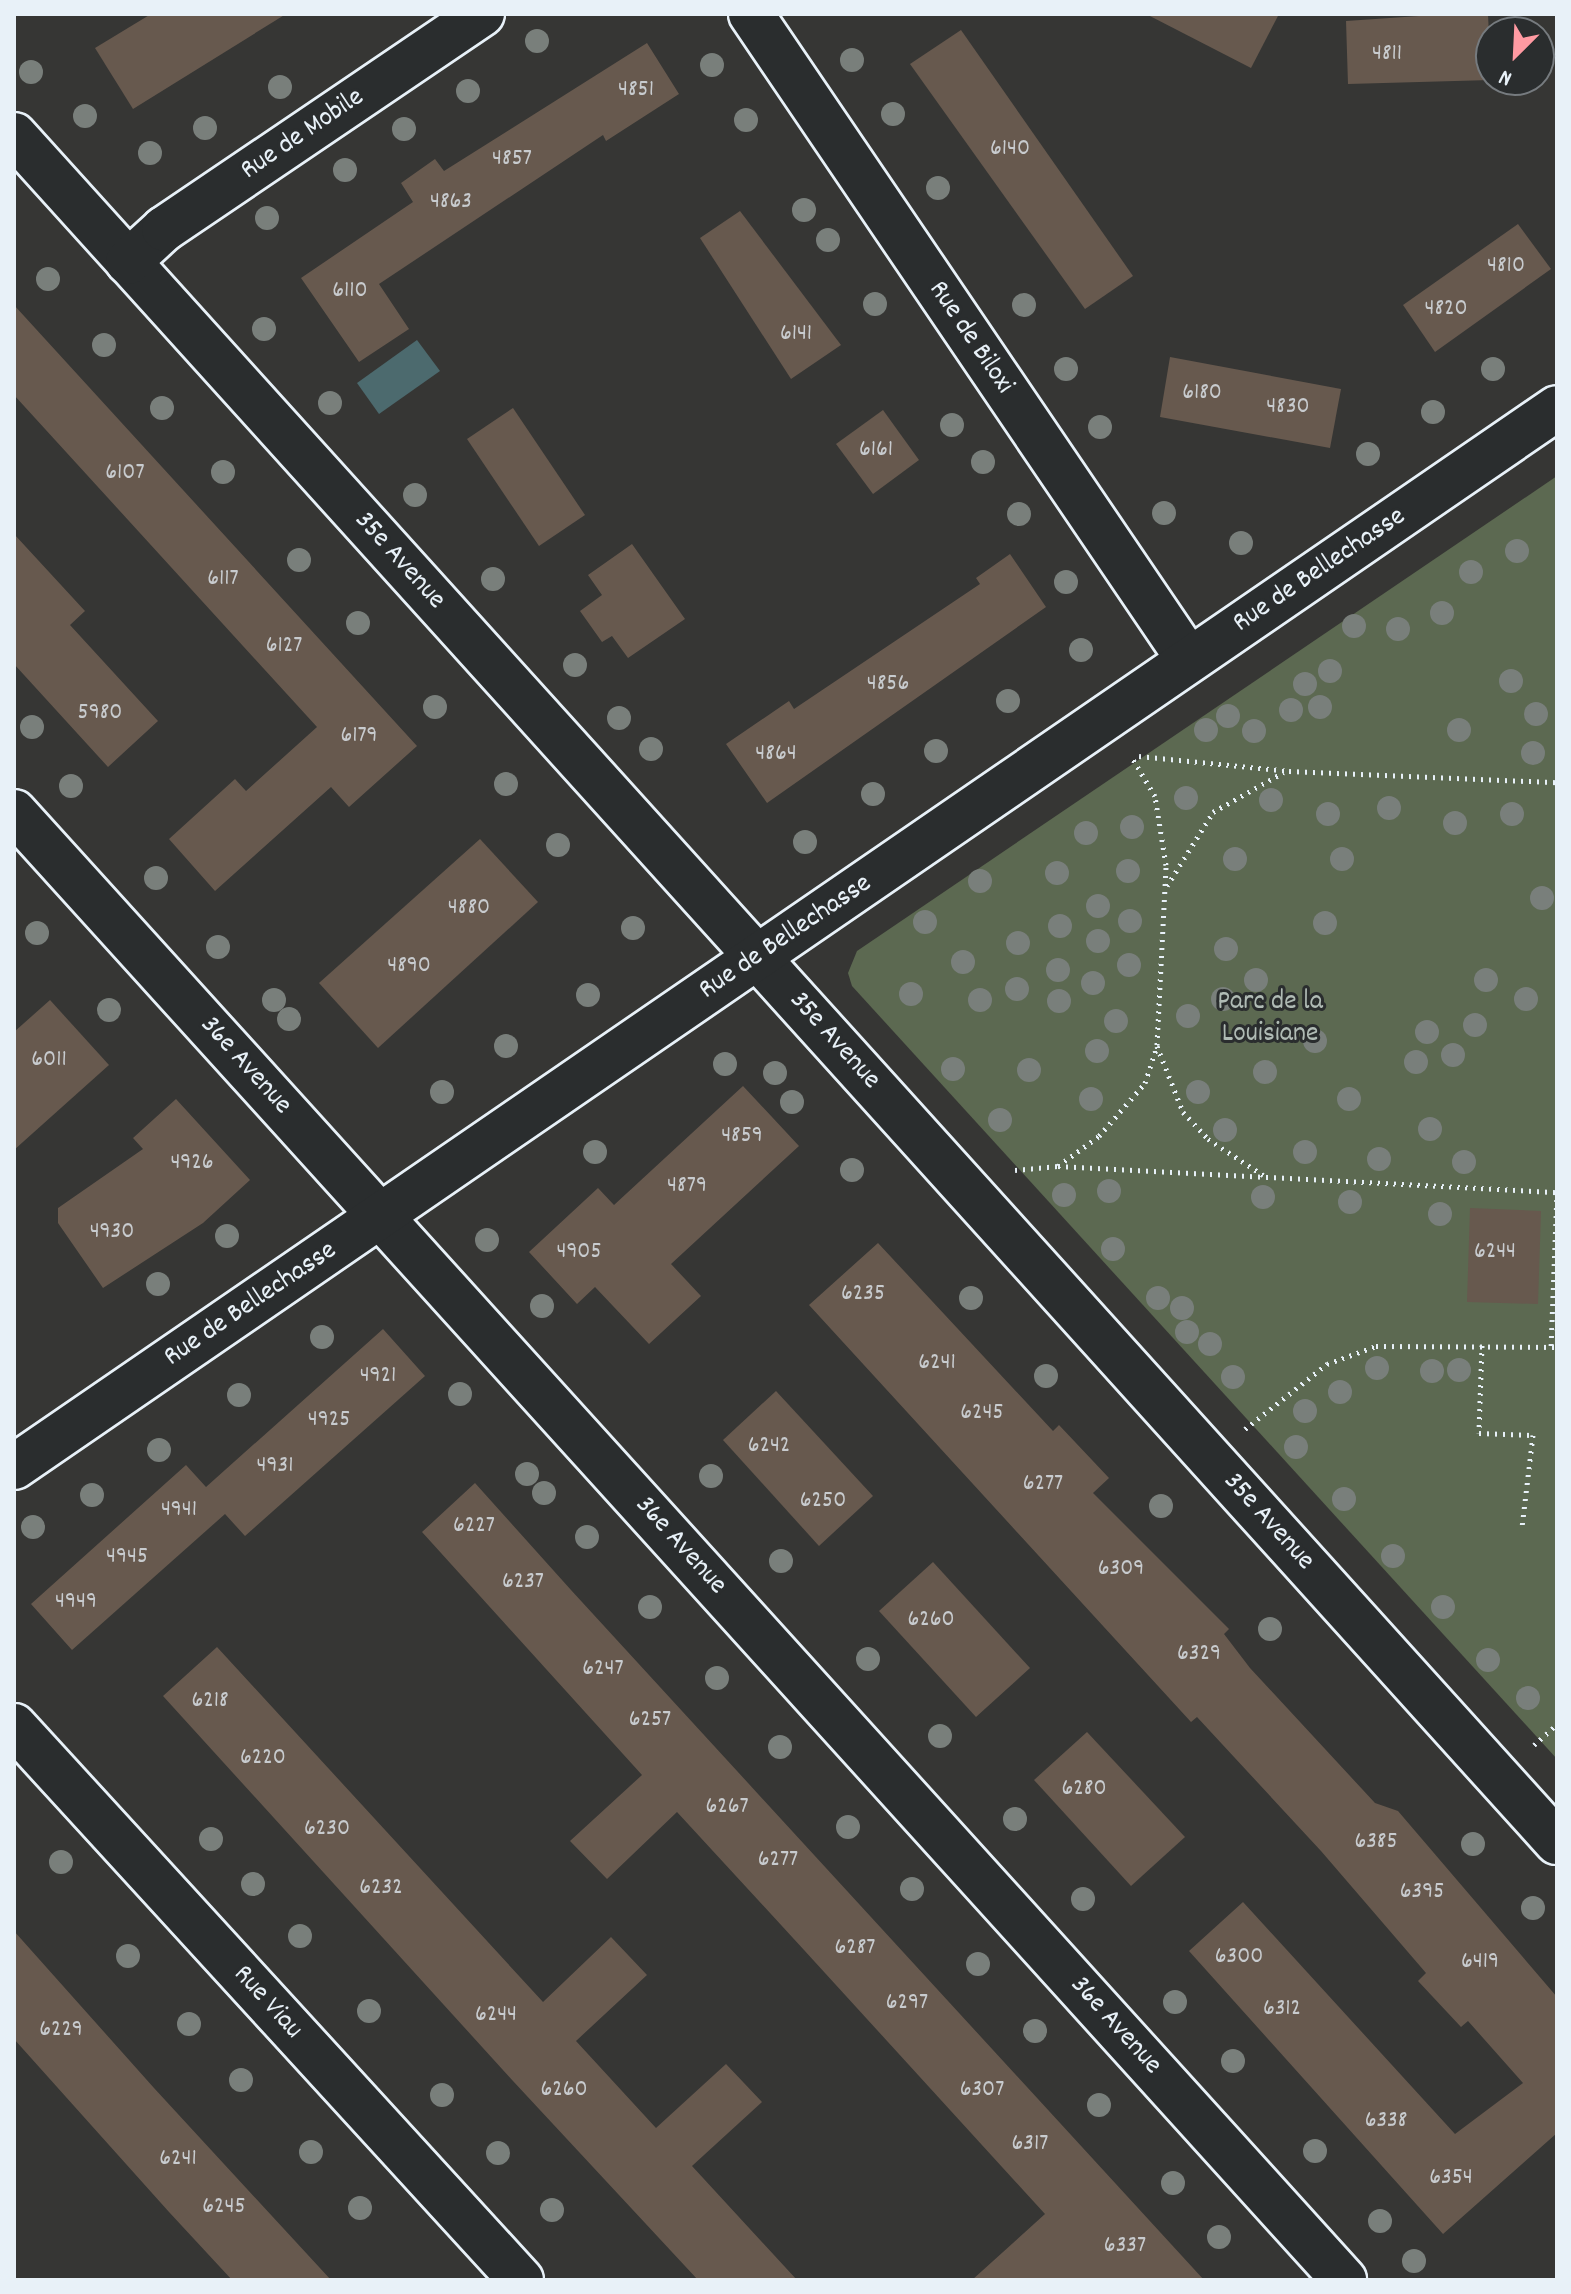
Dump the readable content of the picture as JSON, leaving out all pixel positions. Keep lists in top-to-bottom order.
{
  "streets": {
    "street": [
      "Rue de Mobile",
      "Rue de Biloxi",
      "35e Avenue",
      "Rue de Bellechasse",
      "36e Avenue",
      "Rue Viau"
    ]
  },
  "crossings": [
    ["Rue de Mobile", "35e Avenue"],
    ["Rue de Biloxi", "Rue de Bellechasse"],
    ["35e Avenue", "Rue de Bellechasse"],
    ["Rue de Bellechasse", "36e Avenue"]
  ],
  "parks": ["Parc de la Louisiane"],
  "house_numbers": [
    "4811",
    "4851",
    "6140",
    "4857",
    "4863",
    "4810",
    "6110",
    "4820",
    "6141",
    "6180",
    "4830",
    "6161",
    "6107",
    "6117",
    "6127",
    "4856",
    "5980",
    "6179",
    "4864",
    "4880",
    "4890",
    "6011",
    "4859",
    "4926",
    "4879",
    "4930",
    "4905",
    "6244",
    "6235",
    "6241",
    "4921",
    "6245",
    "4925",
    "6242",
    "4931",
    "6277",
    "6250",
    "4941",
    "6227",
    "4945",
    "6309",
    "6237",
    "4949",
    "6260",
    "6329",
    "6247",
    "6218",
    "6257",
    "6220",
    "6280",
    "6267",
    "6230",
    "6385",
    "6277",
    "6232",
    "6395",
    "6287",
    "6300",
    "6419",
    "6297",
    "6312",
    "6244",
    "6229",
    "6260",
    "6307",
    "6338",
    "6317",
    "6241",
    "6354",
    "6245",
    "6337"
  ],
  "north": "bottom left"
}
